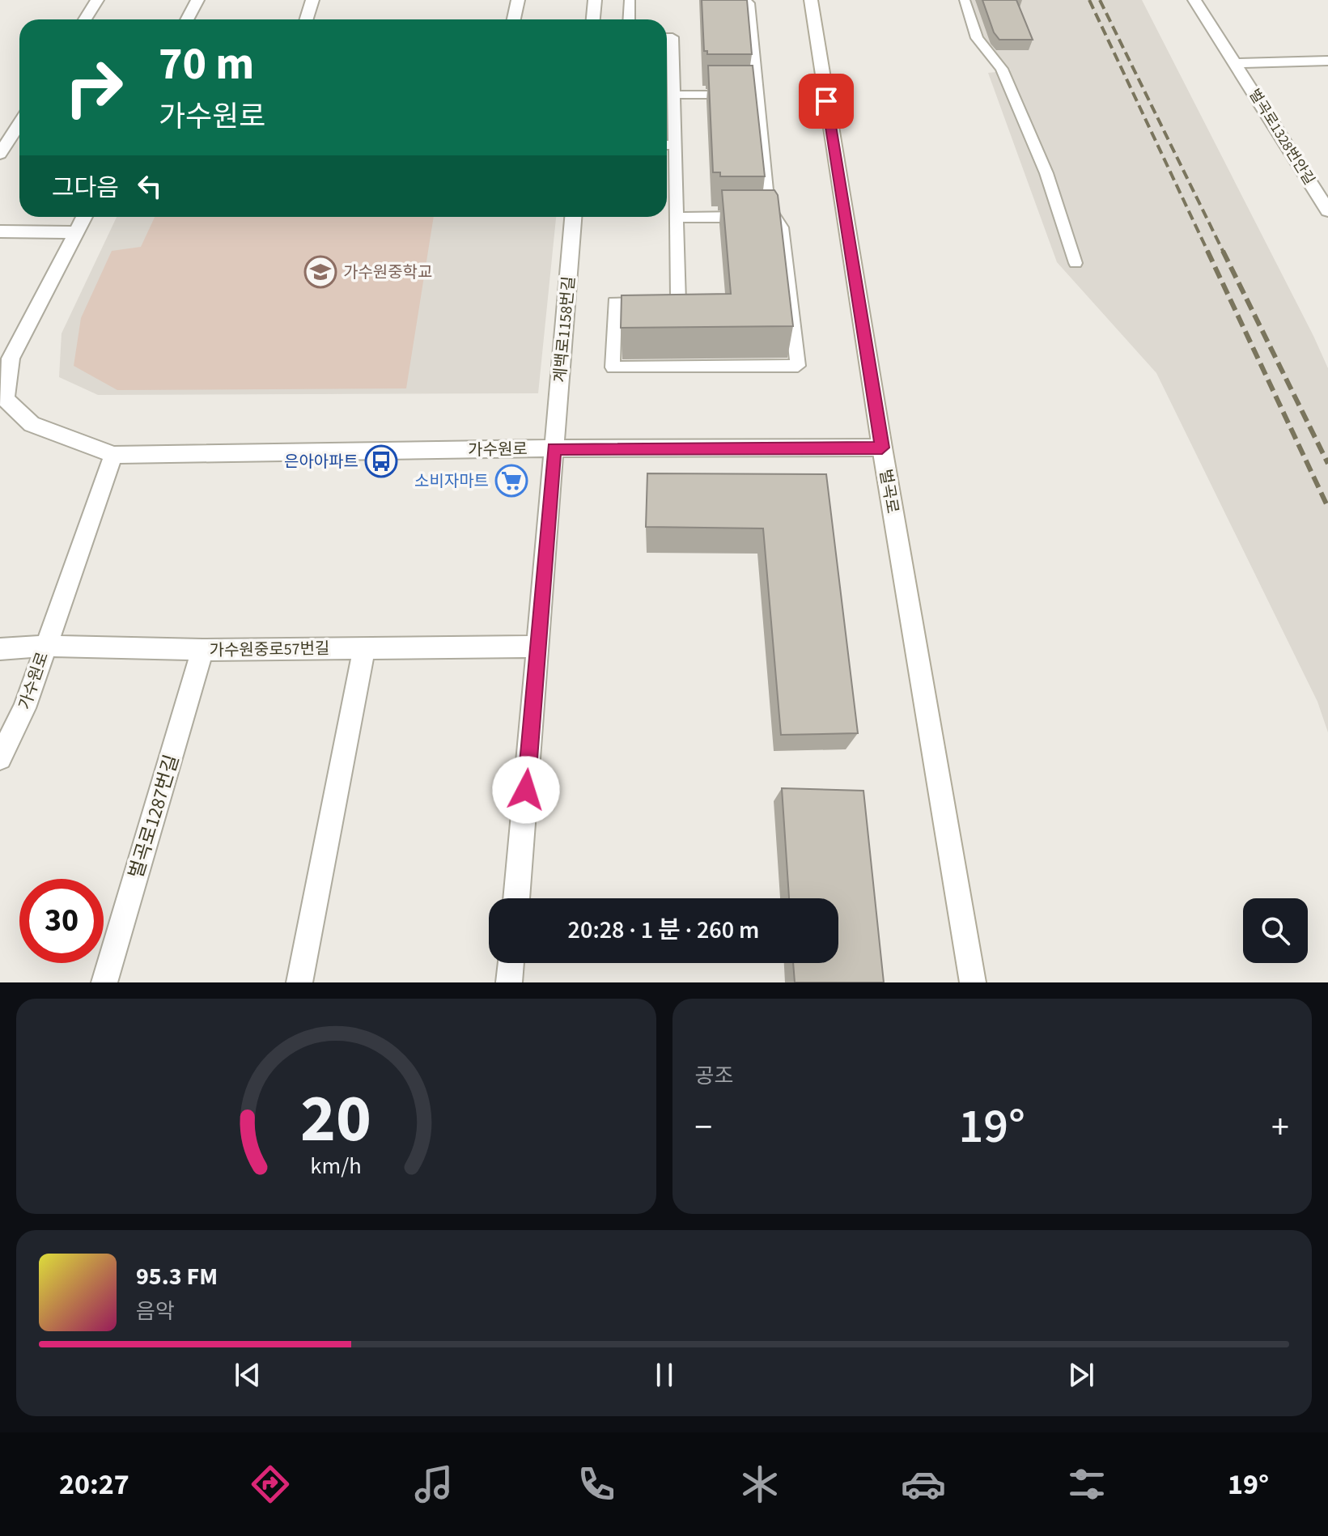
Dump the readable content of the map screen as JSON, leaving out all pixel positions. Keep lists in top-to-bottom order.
{
  "streets": {
    "street": [
      "벌곡로1328번안길",
      "계백로1158번길",
      "가수원로",
      "벌곡로",
      "가수원중로57번길",
      "벌곡로1287번길"
    ]
  },
  "crossings": [
    ["계백로1158번길", "가수원로"],
    ["계백로1158번길", "가수원중로57번길"],
    ["가수원로", "벌곡로"],
    ["가수원로", "가수원중로57번길"],
    ["가수원중로57번길", "벌곡로1287번길"]
  ],
  "places": {
    "school or university": ["가수원중학교"],
    "bus stop": ["은아아파트"],
    "supermarket": ["소비자마트"]
  },
  "page": {
    "turn": ["70 m", "가수원로"],
    "then": "그다음",
    "limit": "30",
    "trip": "20:28 · 1 분 · 260 m",
    "tile": "공조",
    "heat": ["−", "19°", "+"],
    "song": ["95.3 FM", "음악"],
    "tabs": ["20:27", "19°"],
    "gauge": ["20", "km/h"]
  }
}
